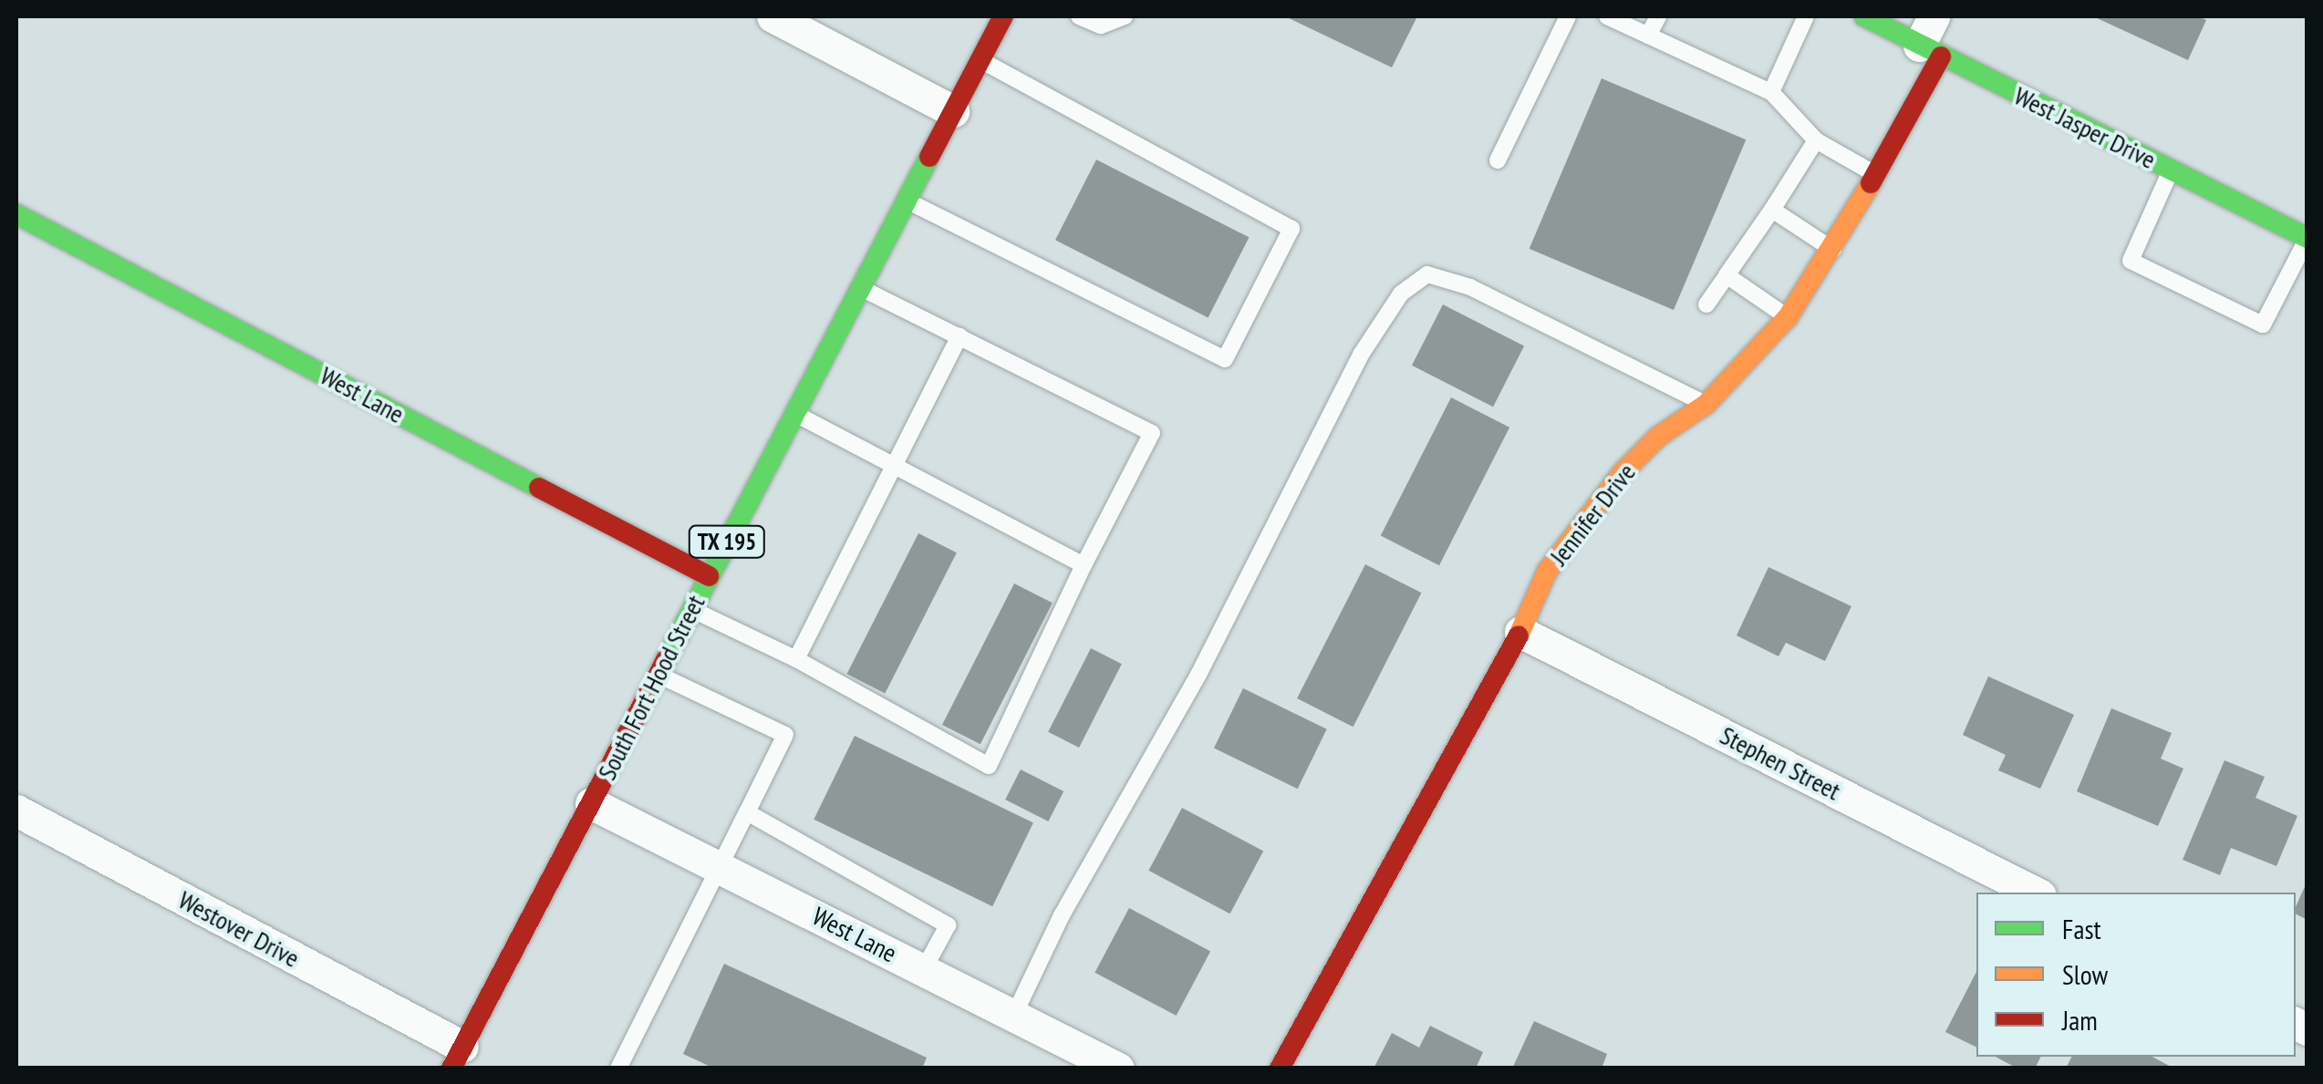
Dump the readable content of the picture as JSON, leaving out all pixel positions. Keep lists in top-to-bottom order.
{
  "streets": {
    "main road": [
      "West Jasper Drive",
      "West Lane",
      "Jennifer Drive",
      "TX 195",
      "South Fort Hood Street"
    ],
    "street": ["Stephen Street", "Westover Drive"]
  },
  "crossings": [
    ["West Jasper Drive", "Jennifer Drive"],
    ["West Lane", "South Fort Hood Street"],
    ["Jennifer Drive", "Stephen Street"],
    ["South Fort Hood Street", "Westover Drive"]
  ],
  "legend": ["Fast", "Slow", "Jam"]
}
